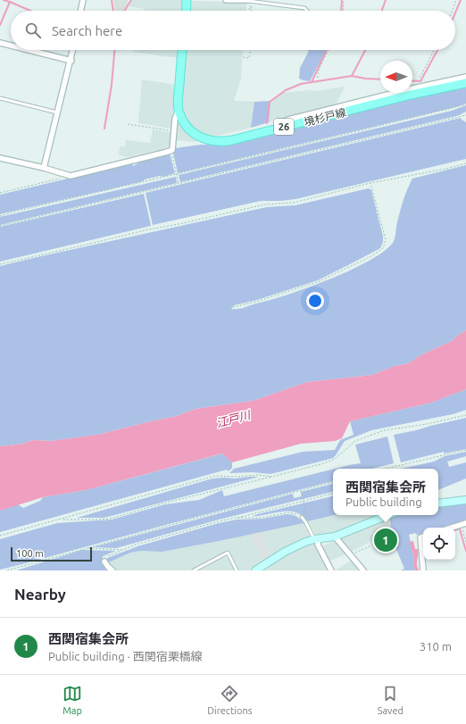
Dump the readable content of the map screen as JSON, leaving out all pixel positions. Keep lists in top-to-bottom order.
{
  "streets": {
    "main road": ["境杉戸線", "26"]
  },
  "water": ["江戸川"],
  "scale_bar": "100 m",
  "north": "left",
  "page": {
    "search": "Search here",
    "popup": ["西関宿集会所", "Public building"],
    "pins": "1",
    "scale": "100 m",
    "heading": "Nearby",
    "list": [
      {
        "mark": "1",
        "name": "西関宿集会所",
        "note": "Public building · 西関宿栗橋線",
        "value": "310 m"
      }
    ],
    "nav": ["Map", "Directions", "Saved"]
  }
}
